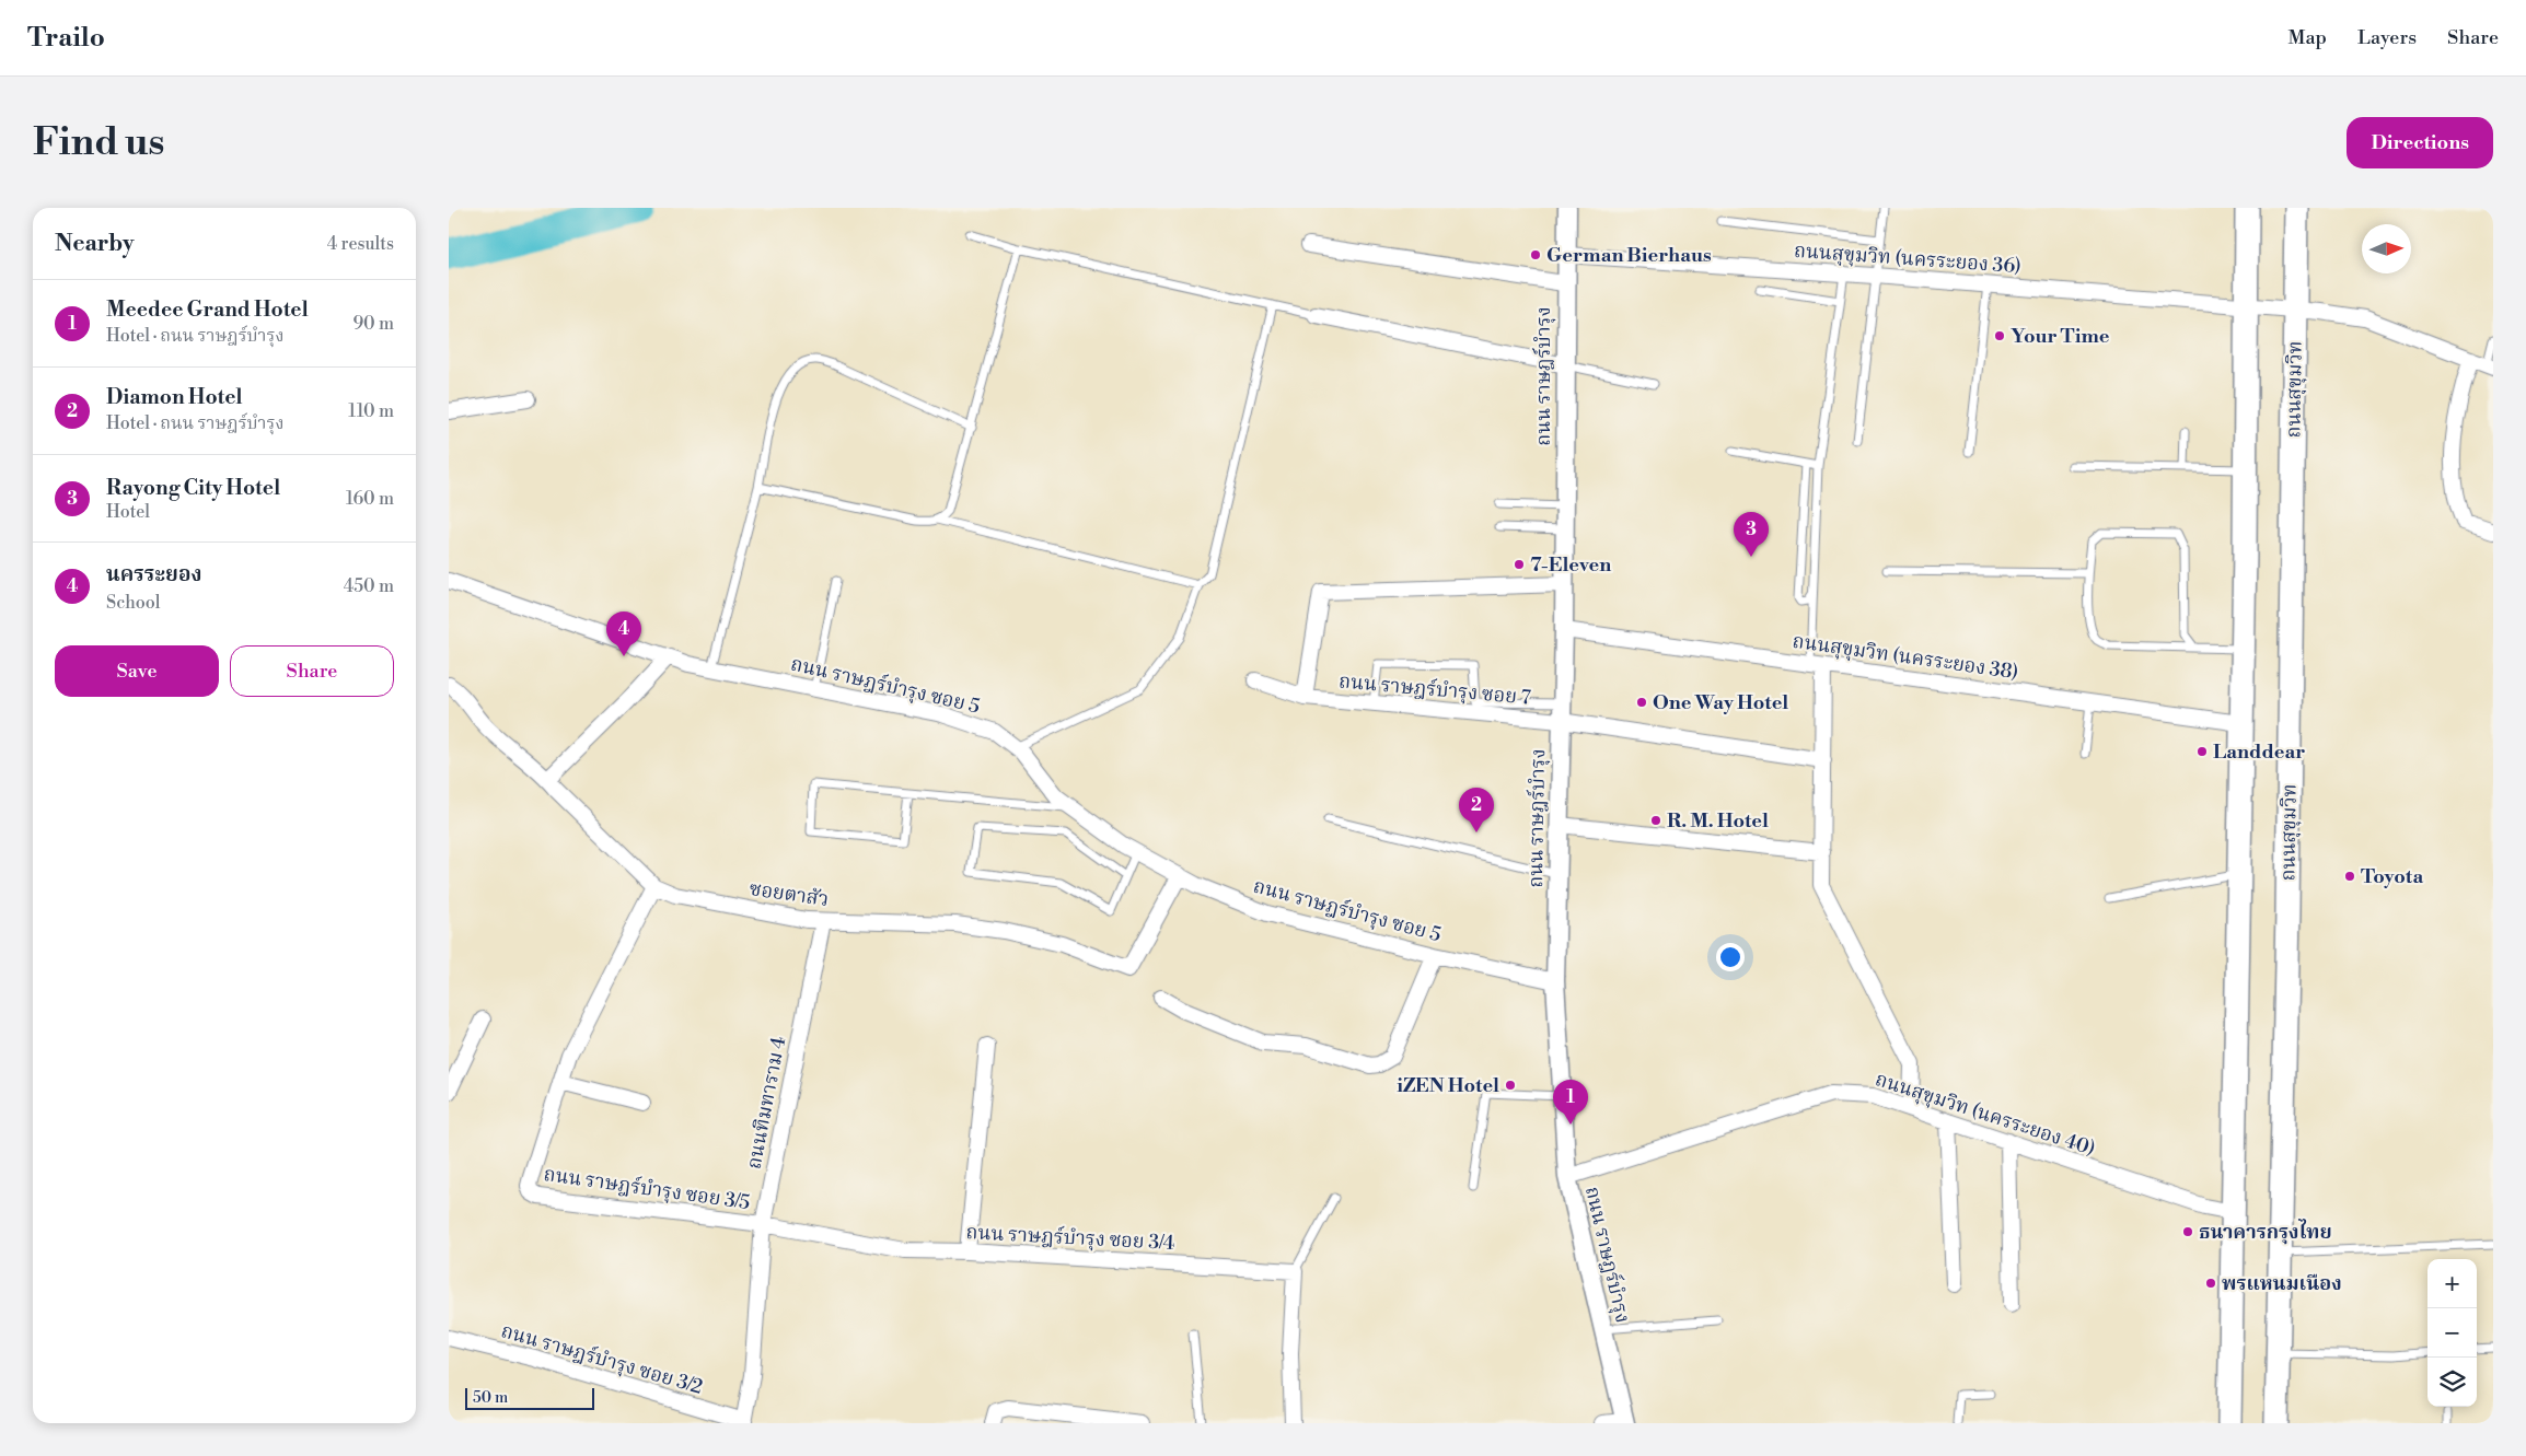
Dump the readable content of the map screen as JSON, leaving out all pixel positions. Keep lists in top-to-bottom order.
{
  "streets": {
    "main road": ["ถนนสุขุมวิท"],
    "street": [
      "ถนนสุขุมวิท (นครระยอง 36)",
      "ถนน ราษฎร์บำรุง",
      "ถนนสุขุมวิท (นครระยอง 38)",
      "ถนน ราษฎร์บำรุง ซอย 5",
      "ถนน ราษฎร์บำรุง ซอย 7",
      "ซอยตาสัว",
      "ถนนทิมทาราม 4",
      "ถนนสุขุมวิท (นครระยอง 40)",
      "ถนน ราษฎร์บำรุง ซอย 3/5",
      "ถนน ราษฎร์บำรุง ซอย 3/4",
      "ถนน ราษฎร์บำรุง ซอย 3/2"
    ]
  },
  "crossings": [
    ["ถนนสุขุมวิท (นครระยอง 36)", "ถนน ราษฎร์บำรุง"],
    ["ถนนสุขุมวิท (นครระยอง 36)", "ถนนสุขุมวิท"],
    ["ถนน ราษฎร์บำรุง", "ถนนสุขุมวิท (นครระยอง 38)"],
    ["ถนน ราษฎร์บำรุง", "ถนน ราษฎร์บำรุง ซอย 5"],
    ["ถนน ราษฎร์บำรุง", "ถนน ราษฎร์บำรุง ซอย 7"],
    ["ถนน ราษฎร์บำรุง", "ถนนสุขุมวิท (นครระยอง 40)"],
    ["ถนน ราษฎร์บำรุง ซอย 5", "ซอยตาสัว"],
    ["ซอยตาสัว", "ถนนทิมทาราม 4"],
    ["ซอยตาสัว", "ถนน ราษฎร์บำรุง ซอย 3/5"],
    ["ถนนทิมทาราม 4", "ถนน ราษฎร์บำรุง ซอย 3/5"],
    ["ถนนทิมทาราม 4", "ถนน ราษฎร์บำรุง ซอย 3/4"],
    ["ถนนทิมทาราม 4", "ถนน ราษฎร์บำรุง ซอย 3/2"],
    ["ถนน ราษฎร์บำรุง ซอย 3/5", "ถนน ราษฎร์บำรุง ซอย 3/4"]
  ],
  "places": [
    "German Bierhaus",
    "Your Time",
    "7-Eleven",
    "One Way Hotel",
    "Landdear",
    "R. M. Hotel",
    "Toyota",
    "iZEN Hotel",
    "ธนาคารกรุงไทย",
    "พรแหนมเนือง"
  ],
  "scale_bar": "50 m",
  "north": "right",
  "page": {
    "header": "Trailo",
    "nav": ["Map", "Layers", "Share"],
    "buttons": [
      "Directions",
      ["Save", "Share"]
    ],
    "title": "Find us",
    "heading": ["Nearby", "4 results"],
    "list": [
      {
        "mark": "1",
        "name": "Meedee Grand Hotel",
        "note": "Hotel · ถนน ราษฎร์บำรุง",
        "value": "90 m"
      },
      {
        "mark": "2",
        "name": "Diamon Hotel",
        "note": "Hotel · ถนน ราษฎร์บำรุง",
        "value": "110 m"
      },
      {
        "mark": "3",
        "name": "Rayong City Hotel",
        "note": "Hotel",
        "value": "160 m"
      },
      {
        "mark": "4",
        "name": "นครระยอง",
        "note": "School",
        "value": "450 m"
      }
    ],
    "pins": [
      "3",
      "4",
      "2",
      "1"
    ],
    "map_buttons": ["+", "−"],
    "scale": "50 m"
  }
}
